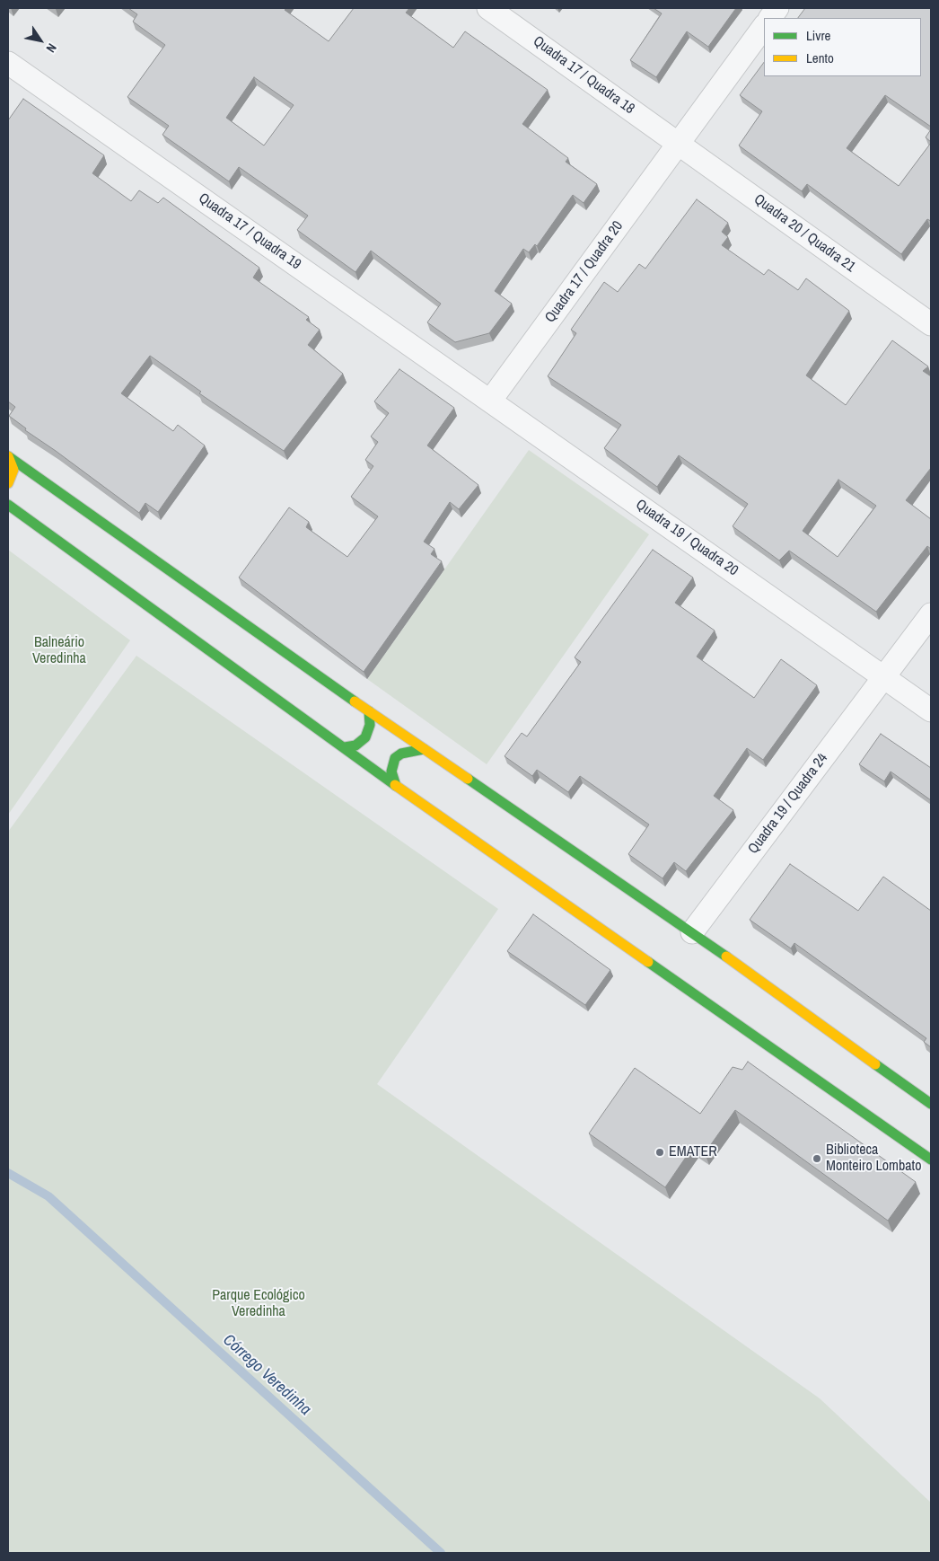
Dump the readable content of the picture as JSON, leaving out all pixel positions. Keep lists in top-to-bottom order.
{
  "streets": {
    "street": [
      "Quadra 17 / Quadra 18",
      "Quadra 17 / Quadra 19",
      "Quadra 20 / Quadra 21",
      "Quadra 17 / Quadra 20",
      "Quadra 19 / Quadra 20",
      "Quadra 19 / Quadra 24"
    ]
  },
  "crossings": [
    ["Quadra 17 / Quadra 18", "Quadra 20 / Quadra 21"],
    ["Quadra 17 / Quadra 18", "Quadra 17 / Quadra 20"],
    ["Quadra 17 / Quadra 19", "Quadra 17 / Quadra 20"],
    ["Quadra 17 / Quadra 19", "Quadra 19 / Quadra 20"],
    ["Quadra 20 / Quadra 21", "Quadra 17 / Quadra 20"],
    ["Quadra 17 / Quadra 20", "Quadra 19 / Quadra 20"],
    ["Quadra 19 / Quadra 20", "Quadra 19 / Quadra 24"]
  ],
  "water": ["Córrego Veredinha"],
  "parks": ["Balneário Veredinha", "Parque Ecológico Veredinha"],
  "places": ["EMATER", "Biblioteca Monteiro Lombato"],
  "legend": ["Livre", "Lento"],
  "north": "bottom right"
}
